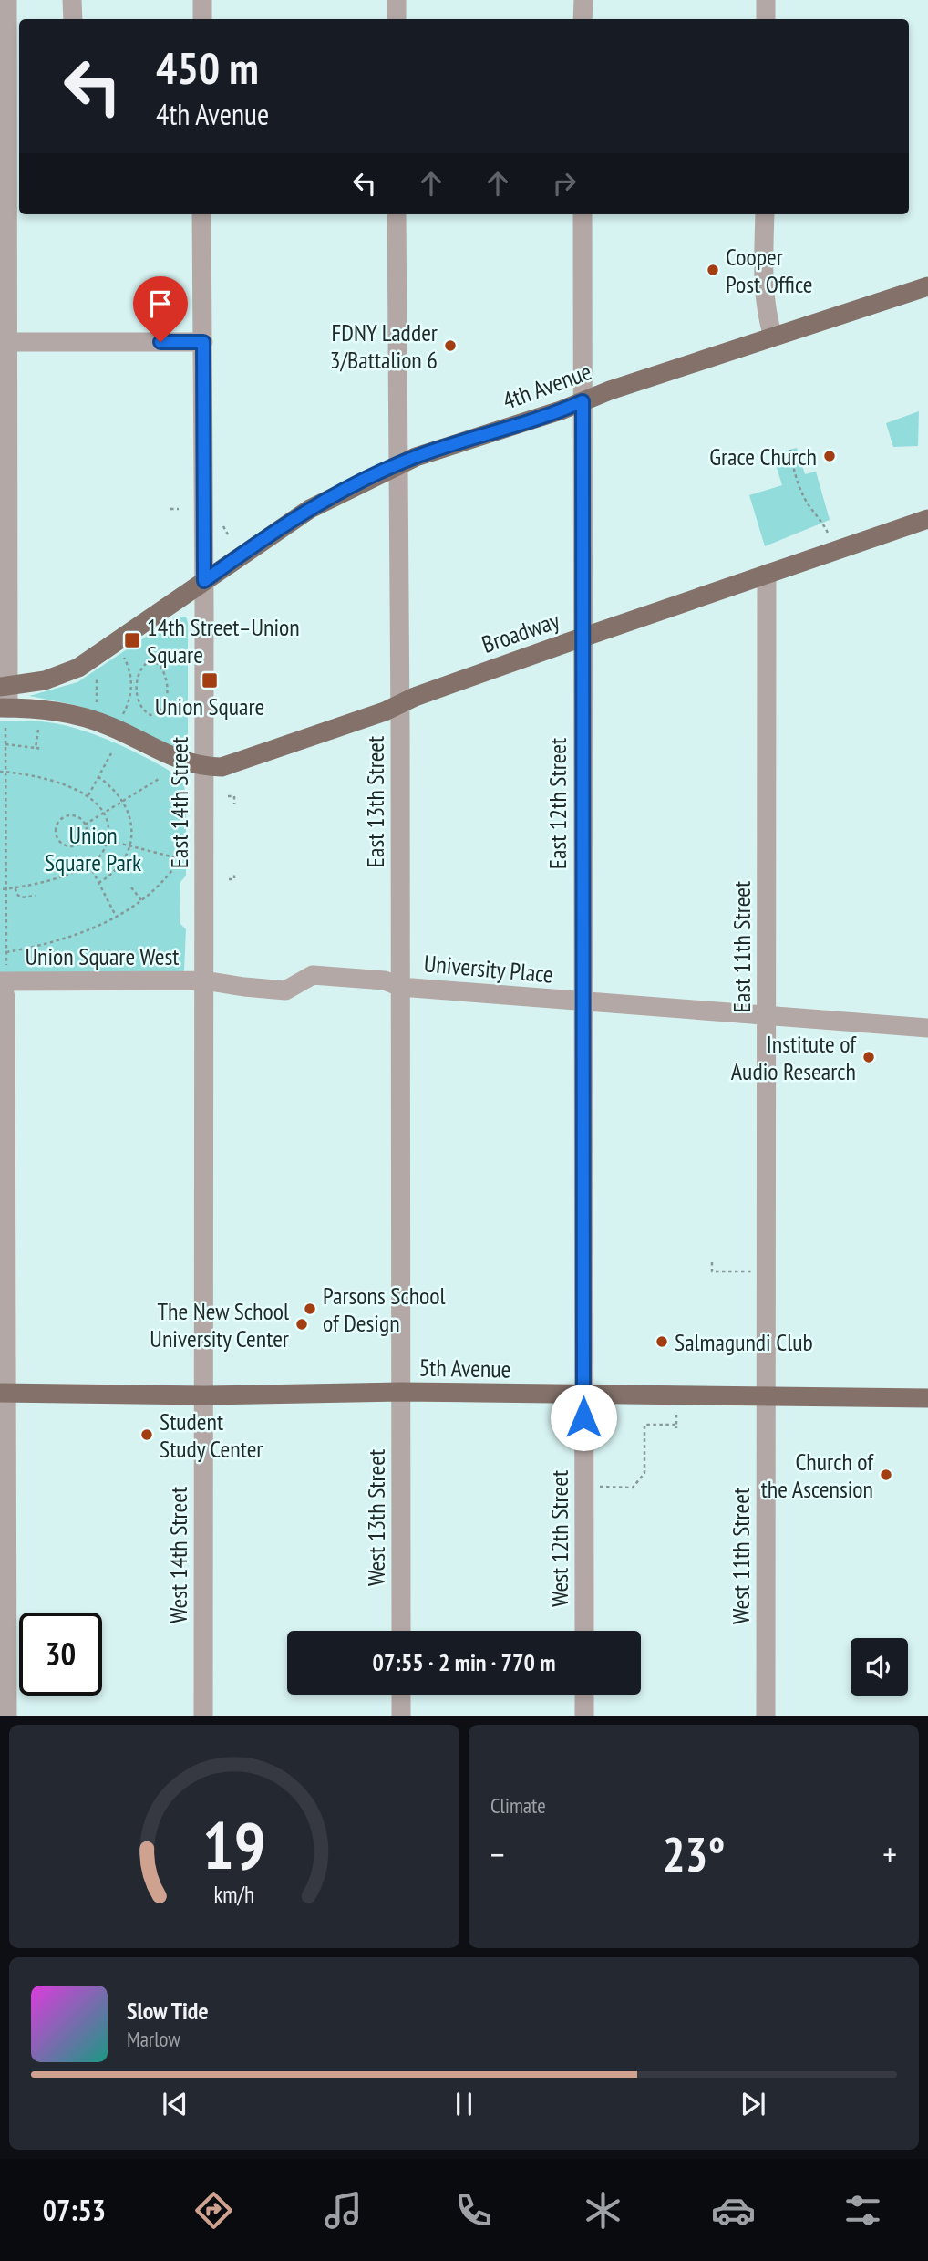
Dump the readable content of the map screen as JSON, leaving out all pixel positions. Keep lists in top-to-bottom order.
{
  "streets": {
    "main road": ["4th Avenue", "Broadway", "5th Avenue"],
    "street": [
      "East 13th Street",
      "East 14th Street",
      "East 12th Street",
      "East 11th Street",
      "Union Square West",
      "University Place",
      "West 13th Street",
      "West 12th Street",
      "West 14th Street",
      "West 11th Street"
    ]
  },
  "crossings": [
    ["4th Avenue", "East 13th Street"],
    ["4th Avenue", "East 14th Street"],
    ["4th Avenue", "East 12th Street"],
    ["Broadway", "East 13th Street"],
    ["Broadway", "East 14th Street"],
    ["Broadway", "East 12th Street"],
    ["Broadway", "East 11th Street"],
    ["East 13th Street", "University Place"],
    ["East 13th Street", "5th Avenue"],
    ["East 13th Street", "West 13th Street"],
    ["East 14th Street", "Union Square West"],
    ["East 14th Street", "University Place"],
    ["East 14th Street", "5th Avenue"],
    ["East 14th Street", "West 14th Street"],
    ["East 12th Street", "University Place"],
    ["East 12th Street", "5th Avenue"],
    ["East 12th Street", "West 12th Street"],
    ["East 11th Street", "University Place"],
    ["East 11th Street", "5th Avenue"],
    ["East 11th Street", "West 11th Street"],
    ["Union Square West", "University Place"],
    ["5th Avenue", "West 13th Street"],
    ["5th Avenue", "West 12th Street"],
    ["5th Avenue", "West 14th Street"],
    ["5th Avenue", "West 11th Street"]
  ],
  "parks": ["Union Square Park"],
  "places": {
    "other": [
      "Cooper Post Office",
      "FDNY Ladder 3/Battalion 6",
      "Grace Church",
      "Institute of Audio Research",
      "Parsons School of Design",
      "The New School University Center",
      "Salmagundi Club",
      "Student Study Center",
      "Church of the Ascension"
    ],
    "transit": ["14th Street–Union Square", "Union Square"]
  },
  "page": {
    "turn": ["450 m", "4th Avenue"],
    "limit": "30",
    "trip": "07:55 · 2 min · 770 m",
    "tile": "Climate",
    "heat": ["−", "23°", "+"],
    "song": ["Slow Tide", "Marlow"],
    "tabs": "07:53",
    "gauge": ["19", "km/h"]
  }
}
